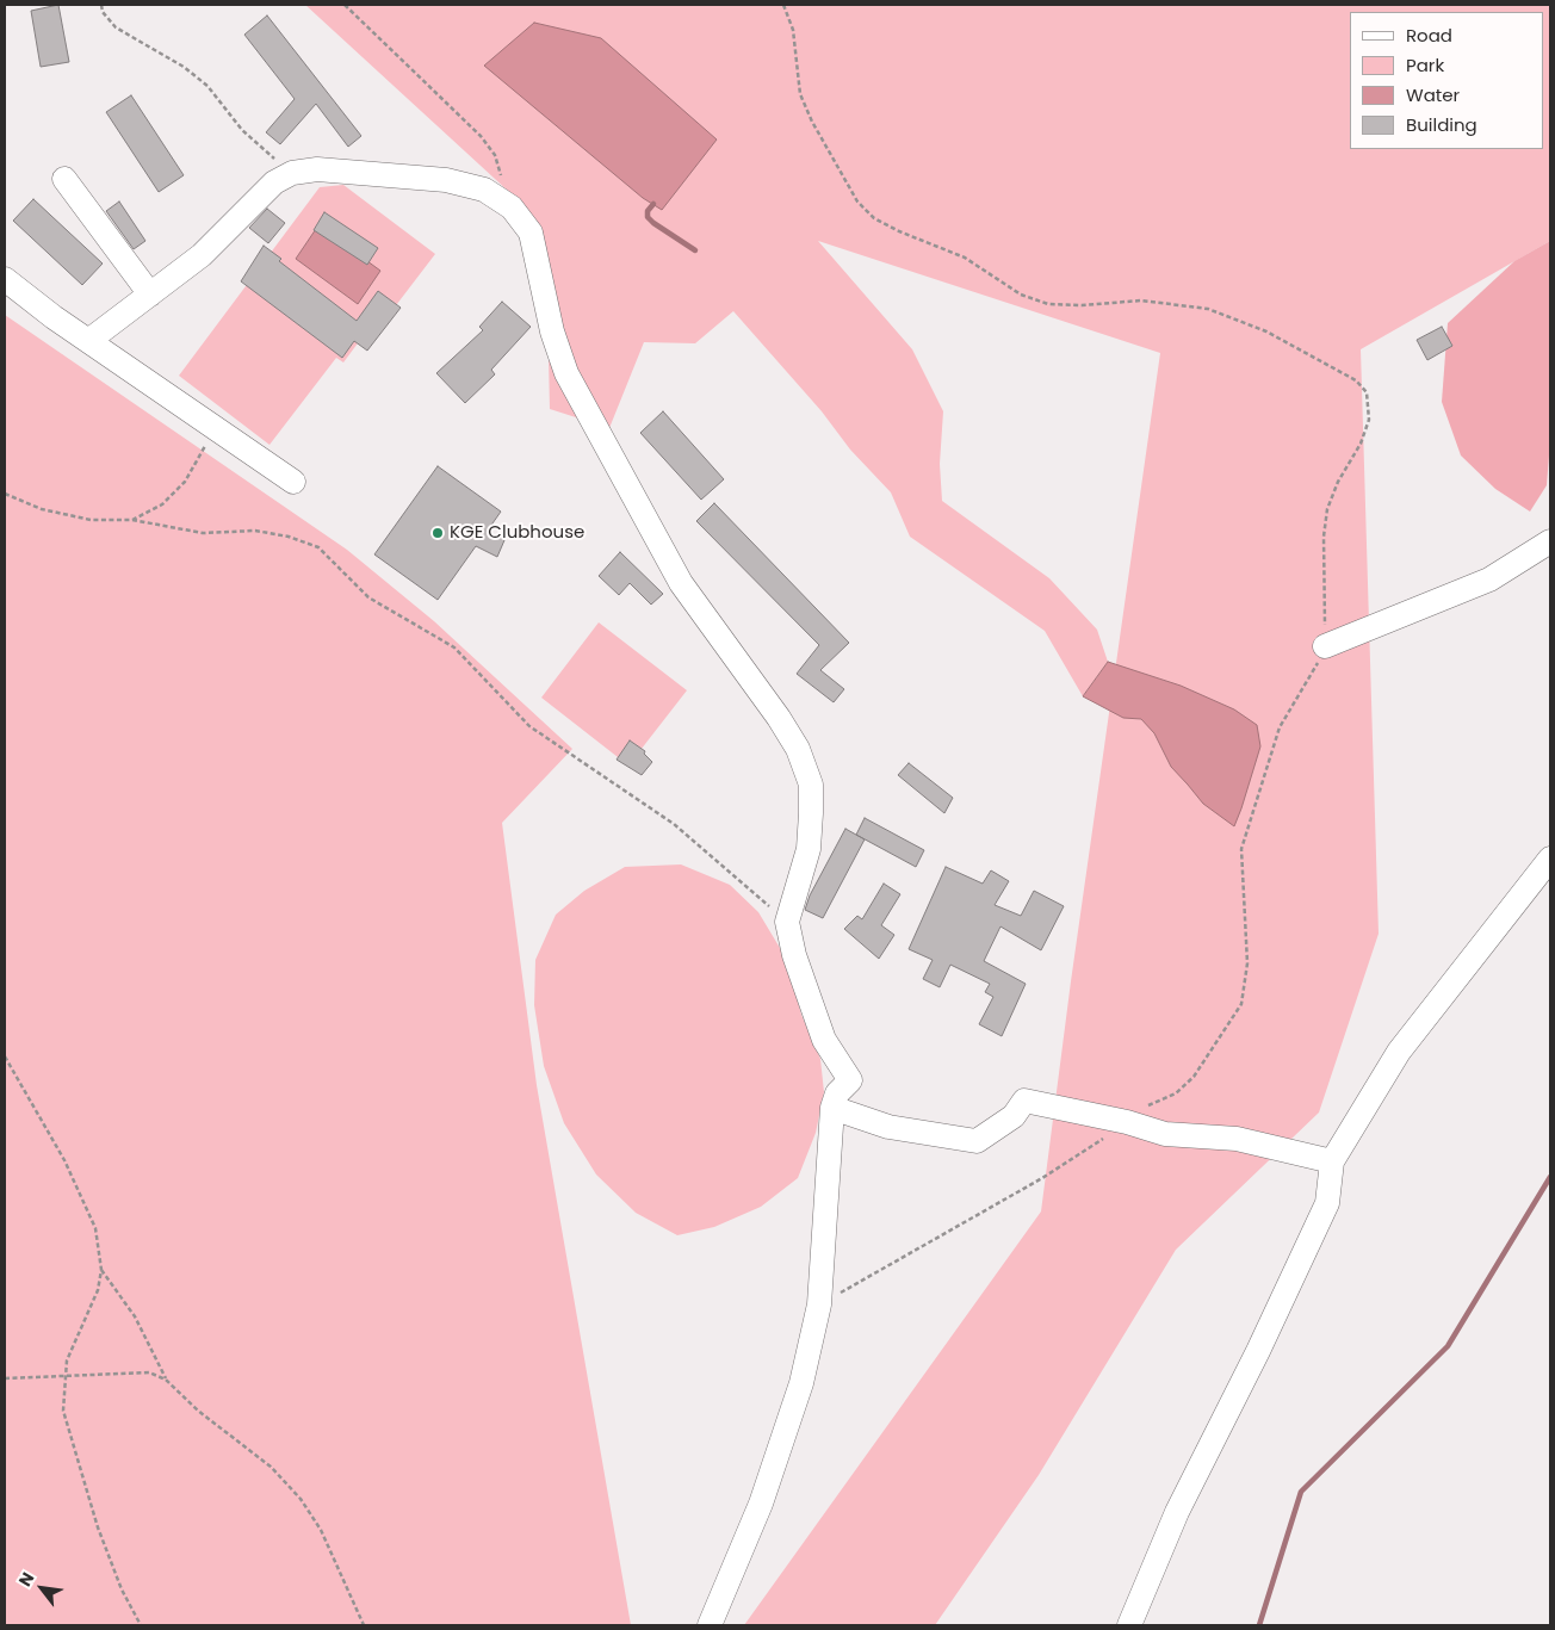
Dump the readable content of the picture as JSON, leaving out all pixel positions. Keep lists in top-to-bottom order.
{
  "places": ["KGE Clubhouse"],
  "legend": [
    "Road",
    "Park",
    "Water",
    "Building"
  ],
  "north": "top left"
}
